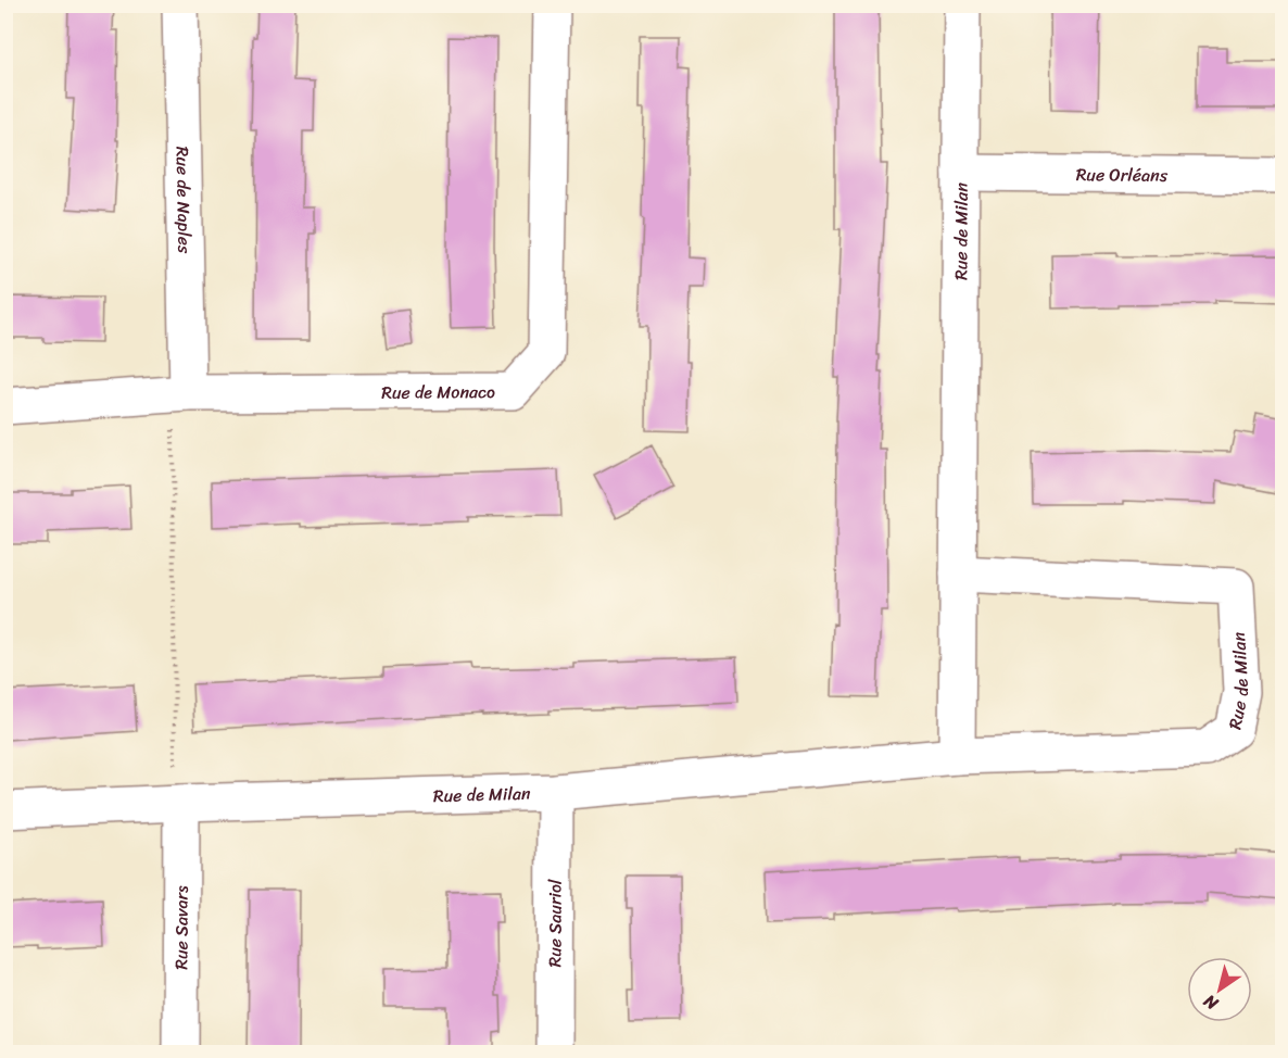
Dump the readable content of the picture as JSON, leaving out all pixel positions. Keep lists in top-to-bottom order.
{
  "streets": {
    "street": [
      "Rue Orléans",
      "Rue de Naples",
      "Rue de Milan",
      "Rue de Monaco",
      "Rue Sauriol",
      "Rue Savars"
    ]
  },
  "crossings": [
    ["Rue Orléans", "Rue de Milan"],
    ["Rue de Naples", "Rue de Monaco"],
    ["Rue de Milan", "Rue Sauriol"],
    ["Rue de Milan", "Rue Savars"]
  ],
  "north": "bottom left"
}
